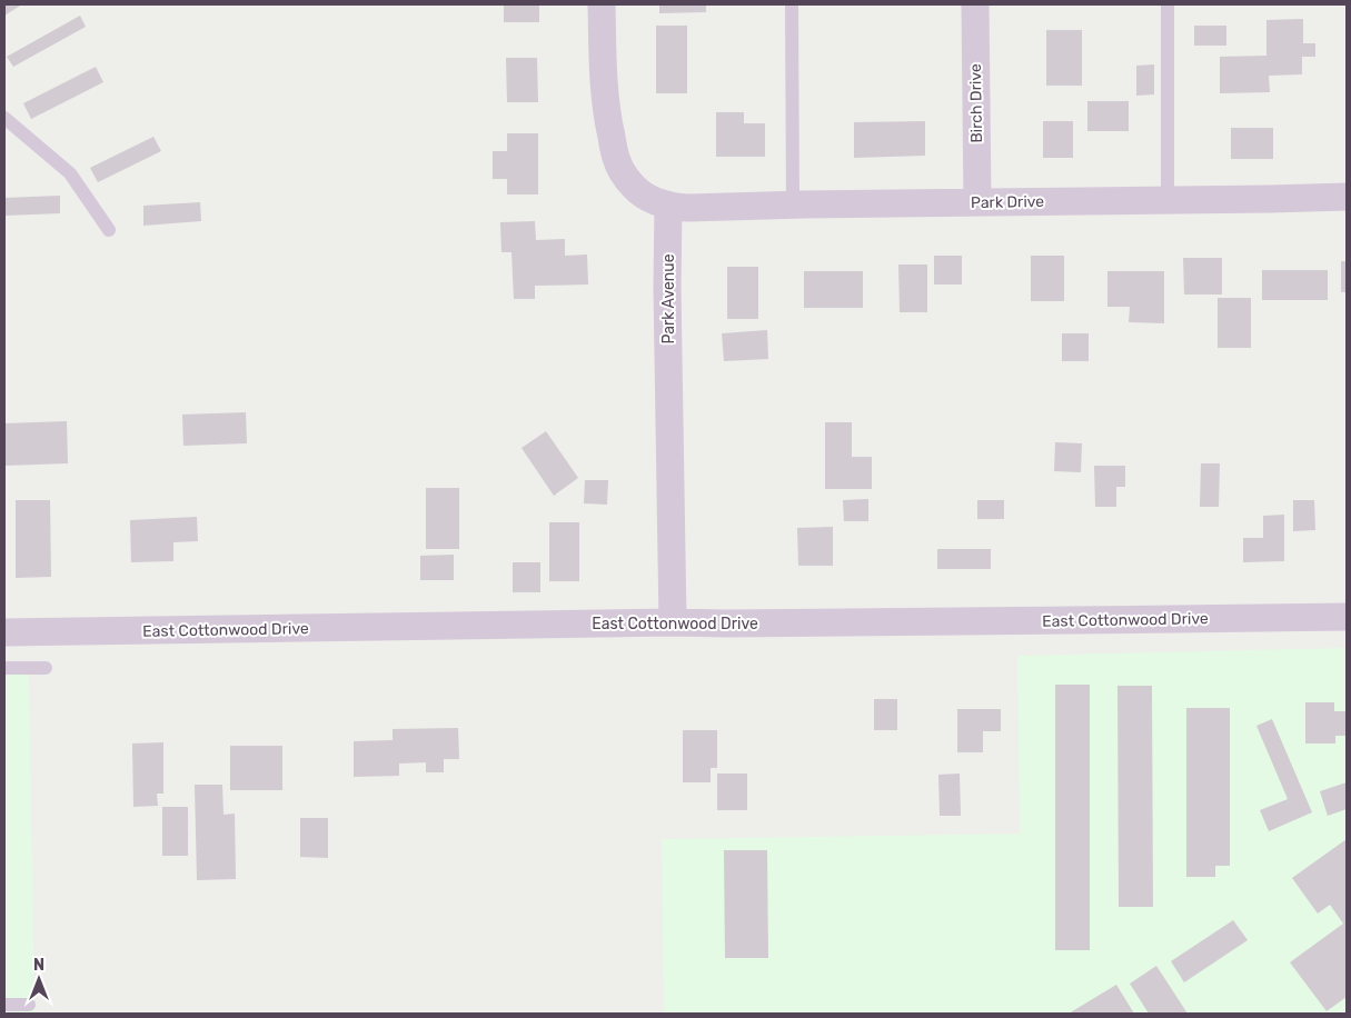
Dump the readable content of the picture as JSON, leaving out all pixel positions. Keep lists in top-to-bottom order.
{
  "streets": {
    "street": [
      "Birch Drive",
      "Park Drive",
      "Park Avenue",
      "East Cottonwood Drive"
    ]
  },
  "crossings": [
    ["Birch Drive", "Park Drive"],
    ["Park Drive", "Park Avenue"],
    ["Park Avenue", "East Cottonwood Drive"]
  ],
  "north": "top"
}
